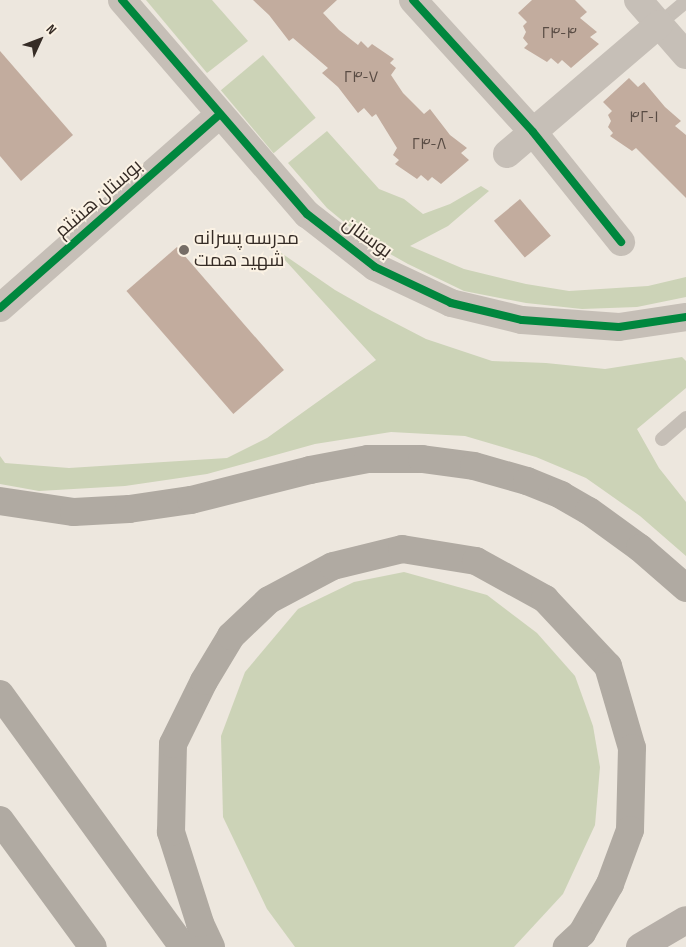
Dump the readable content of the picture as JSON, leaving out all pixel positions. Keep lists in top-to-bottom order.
{
  "streets": {
    "street": ["بوستان هشتم", "بوستان"]
  },
  "crossings": [
    ["بوستان هشتم", "بوستان"]
  ],
  "places": ["مدرسه پسرانه شهید همت"],
  "house_numbers": [
    "۲۴-۴",
    "۲۴-۷",
    "۴۲-۱",
    "۲۴-۸"
  ],
  "north": "top right"
}
